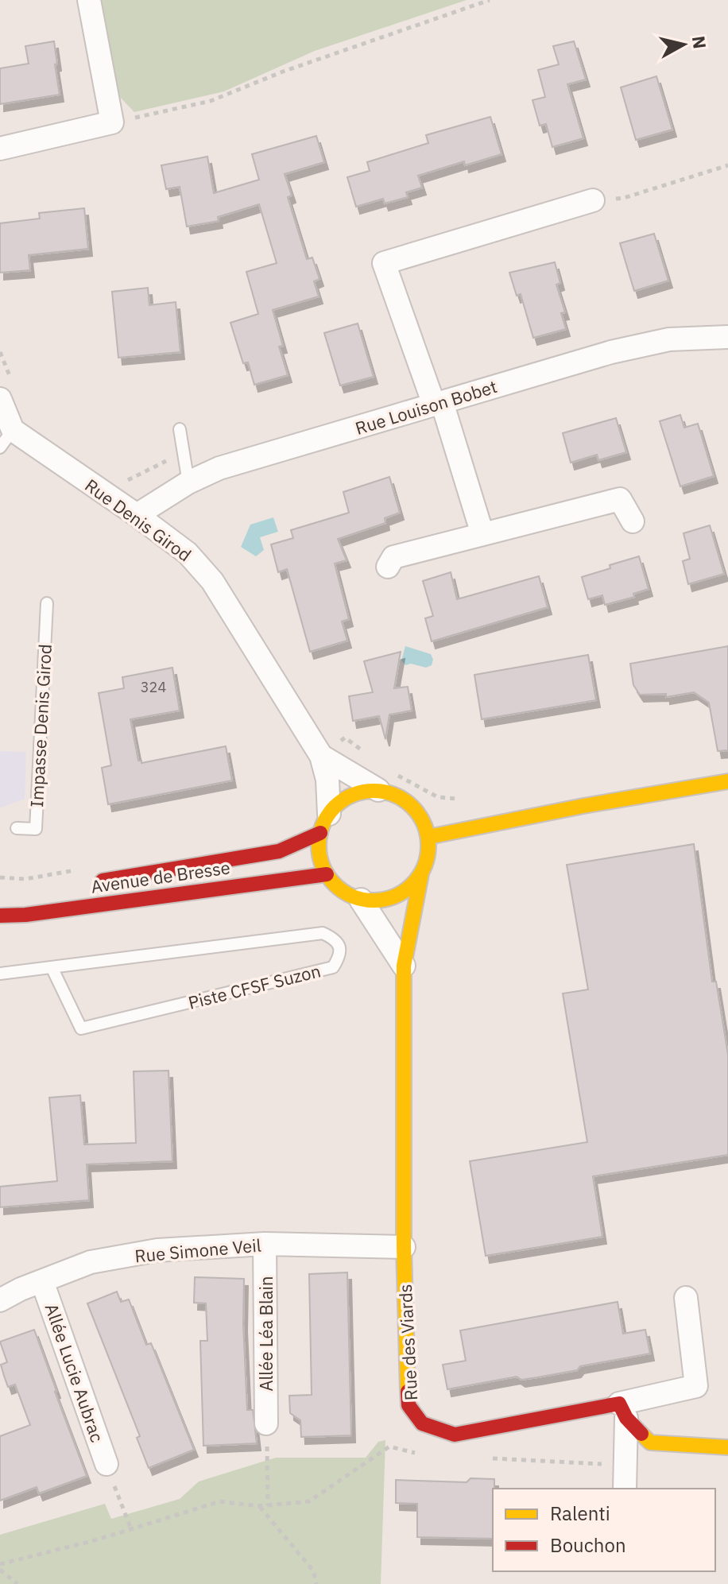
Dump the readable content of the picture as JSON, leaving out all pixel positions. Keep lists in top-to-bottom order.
{
  "streets": {
    "main road": ["Avenue de Bresse", "Rue des Viards"],
    "street": [
      "Rue Louison Bobet",
      "Rue Denis Girod",
      "Rue Simone Veil",
      "Allée Léa Blain",
      "Allée Lucie Aubrac"
    ],
    "lane": ["Impasse Denis Girod", "Piste CFSF Suzon"]
  },
  "crossings": [
    ["Rue Louison Bobet", "Rue Denis Girod"],
    ["Rue Denis Girod", "Avenue de Bresse"],
    ["Rue Denis Girod", "Rue des Viards"],
    ["Avenue de Bresse", "Rue des Viards"],
    ["Rue Simone Veil", "Allée Léa Blain"],
    ["Rue Simone Veil", "Rue des Viards"],
    ["Rue Simone Veil", "Allée Lucie Aubrac"]
  ],
  "house_numbers": ["324"],
  "legend": ["Ralenti", "Bouchon"],
  "north": "right"
}
